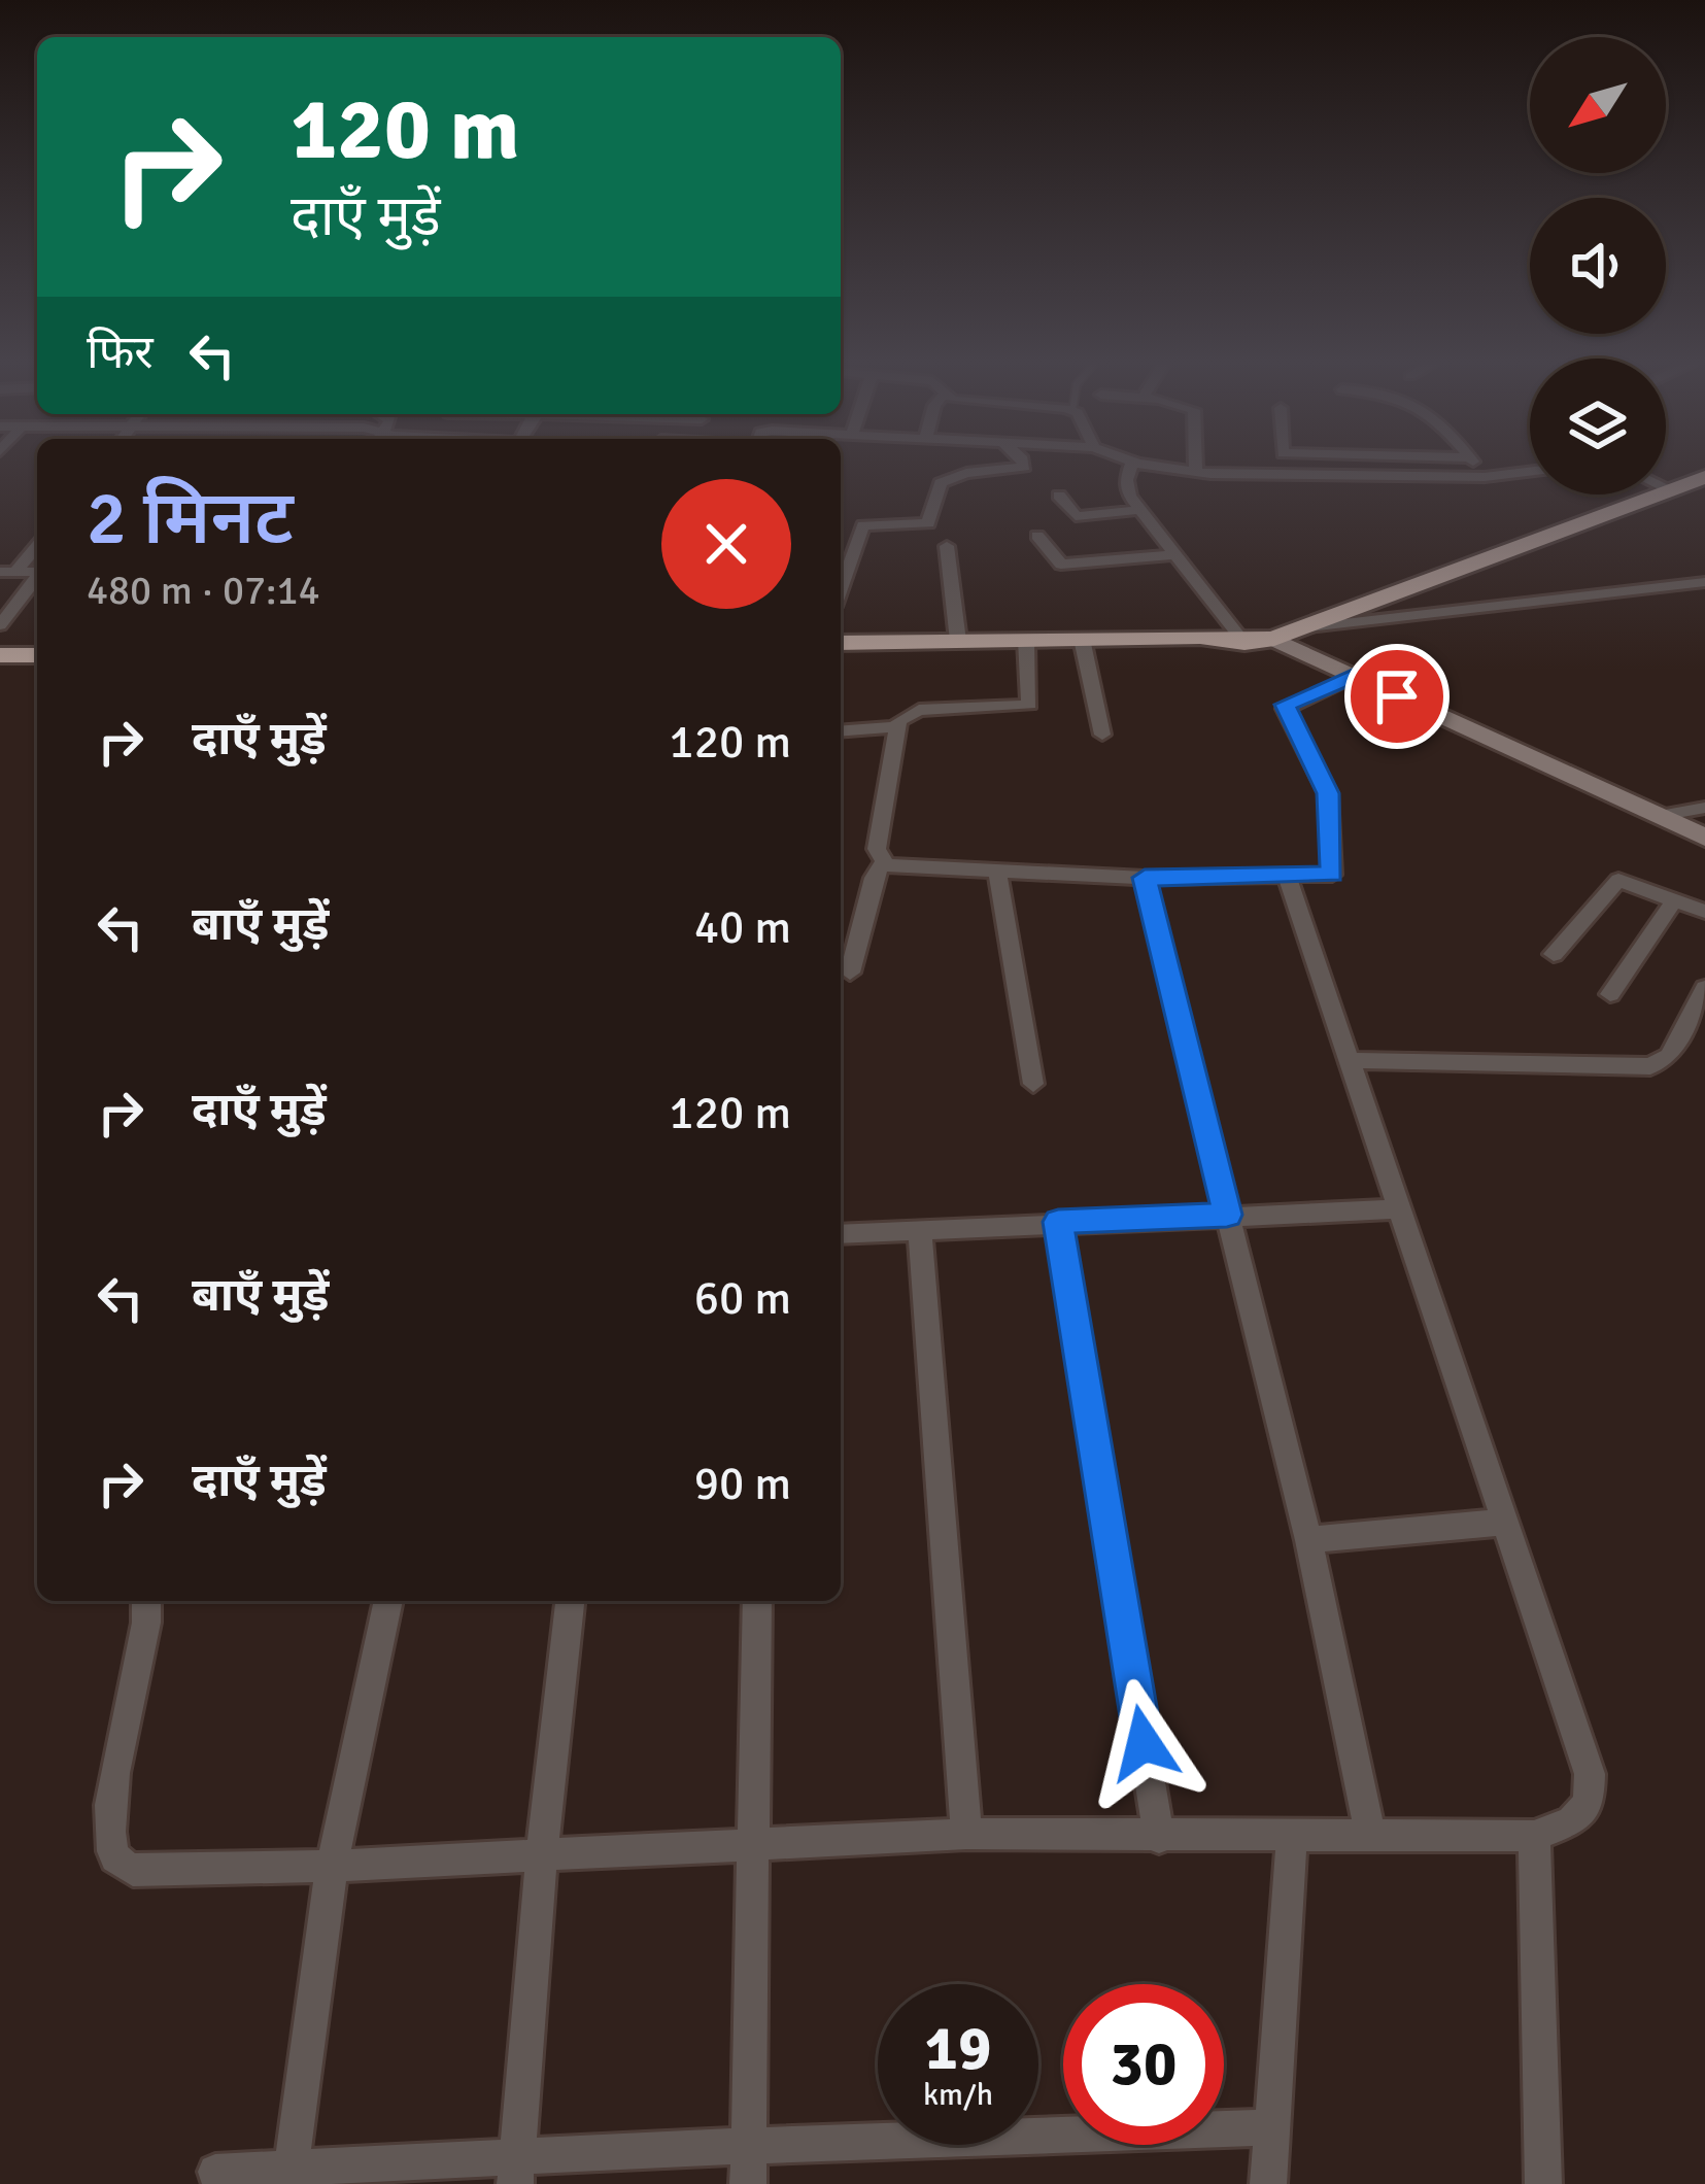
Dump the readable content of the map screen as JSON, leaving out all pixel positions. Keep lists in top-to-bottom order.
{
  "north": "bottom left",
  "page": {
    "turn": ["120 m", "दाएँ मुड़ें"],
    "then": "फिर",
    "heading": ["2 मिनट", "480 m · 07:14"],
    "list": [
      {
        "name": "दाएँ मुड़ें",
        "value": "120 m"
      },
      {
        "name": "बाएँ मुड़ें",
        "value": "40 m"
      },
      {
        "name": "दाएँ मुड़ें",
        "value": "120 m"
      },
      {
        "name": "बाएँ मुड़ें",
        "value": "60 m"
      },
      {
        "name": "दाएँ मुड़ें",
        "value": "90 m"
      }
    ],
    "speed": "19 km/h",
    "limit": "30"
  }
}
